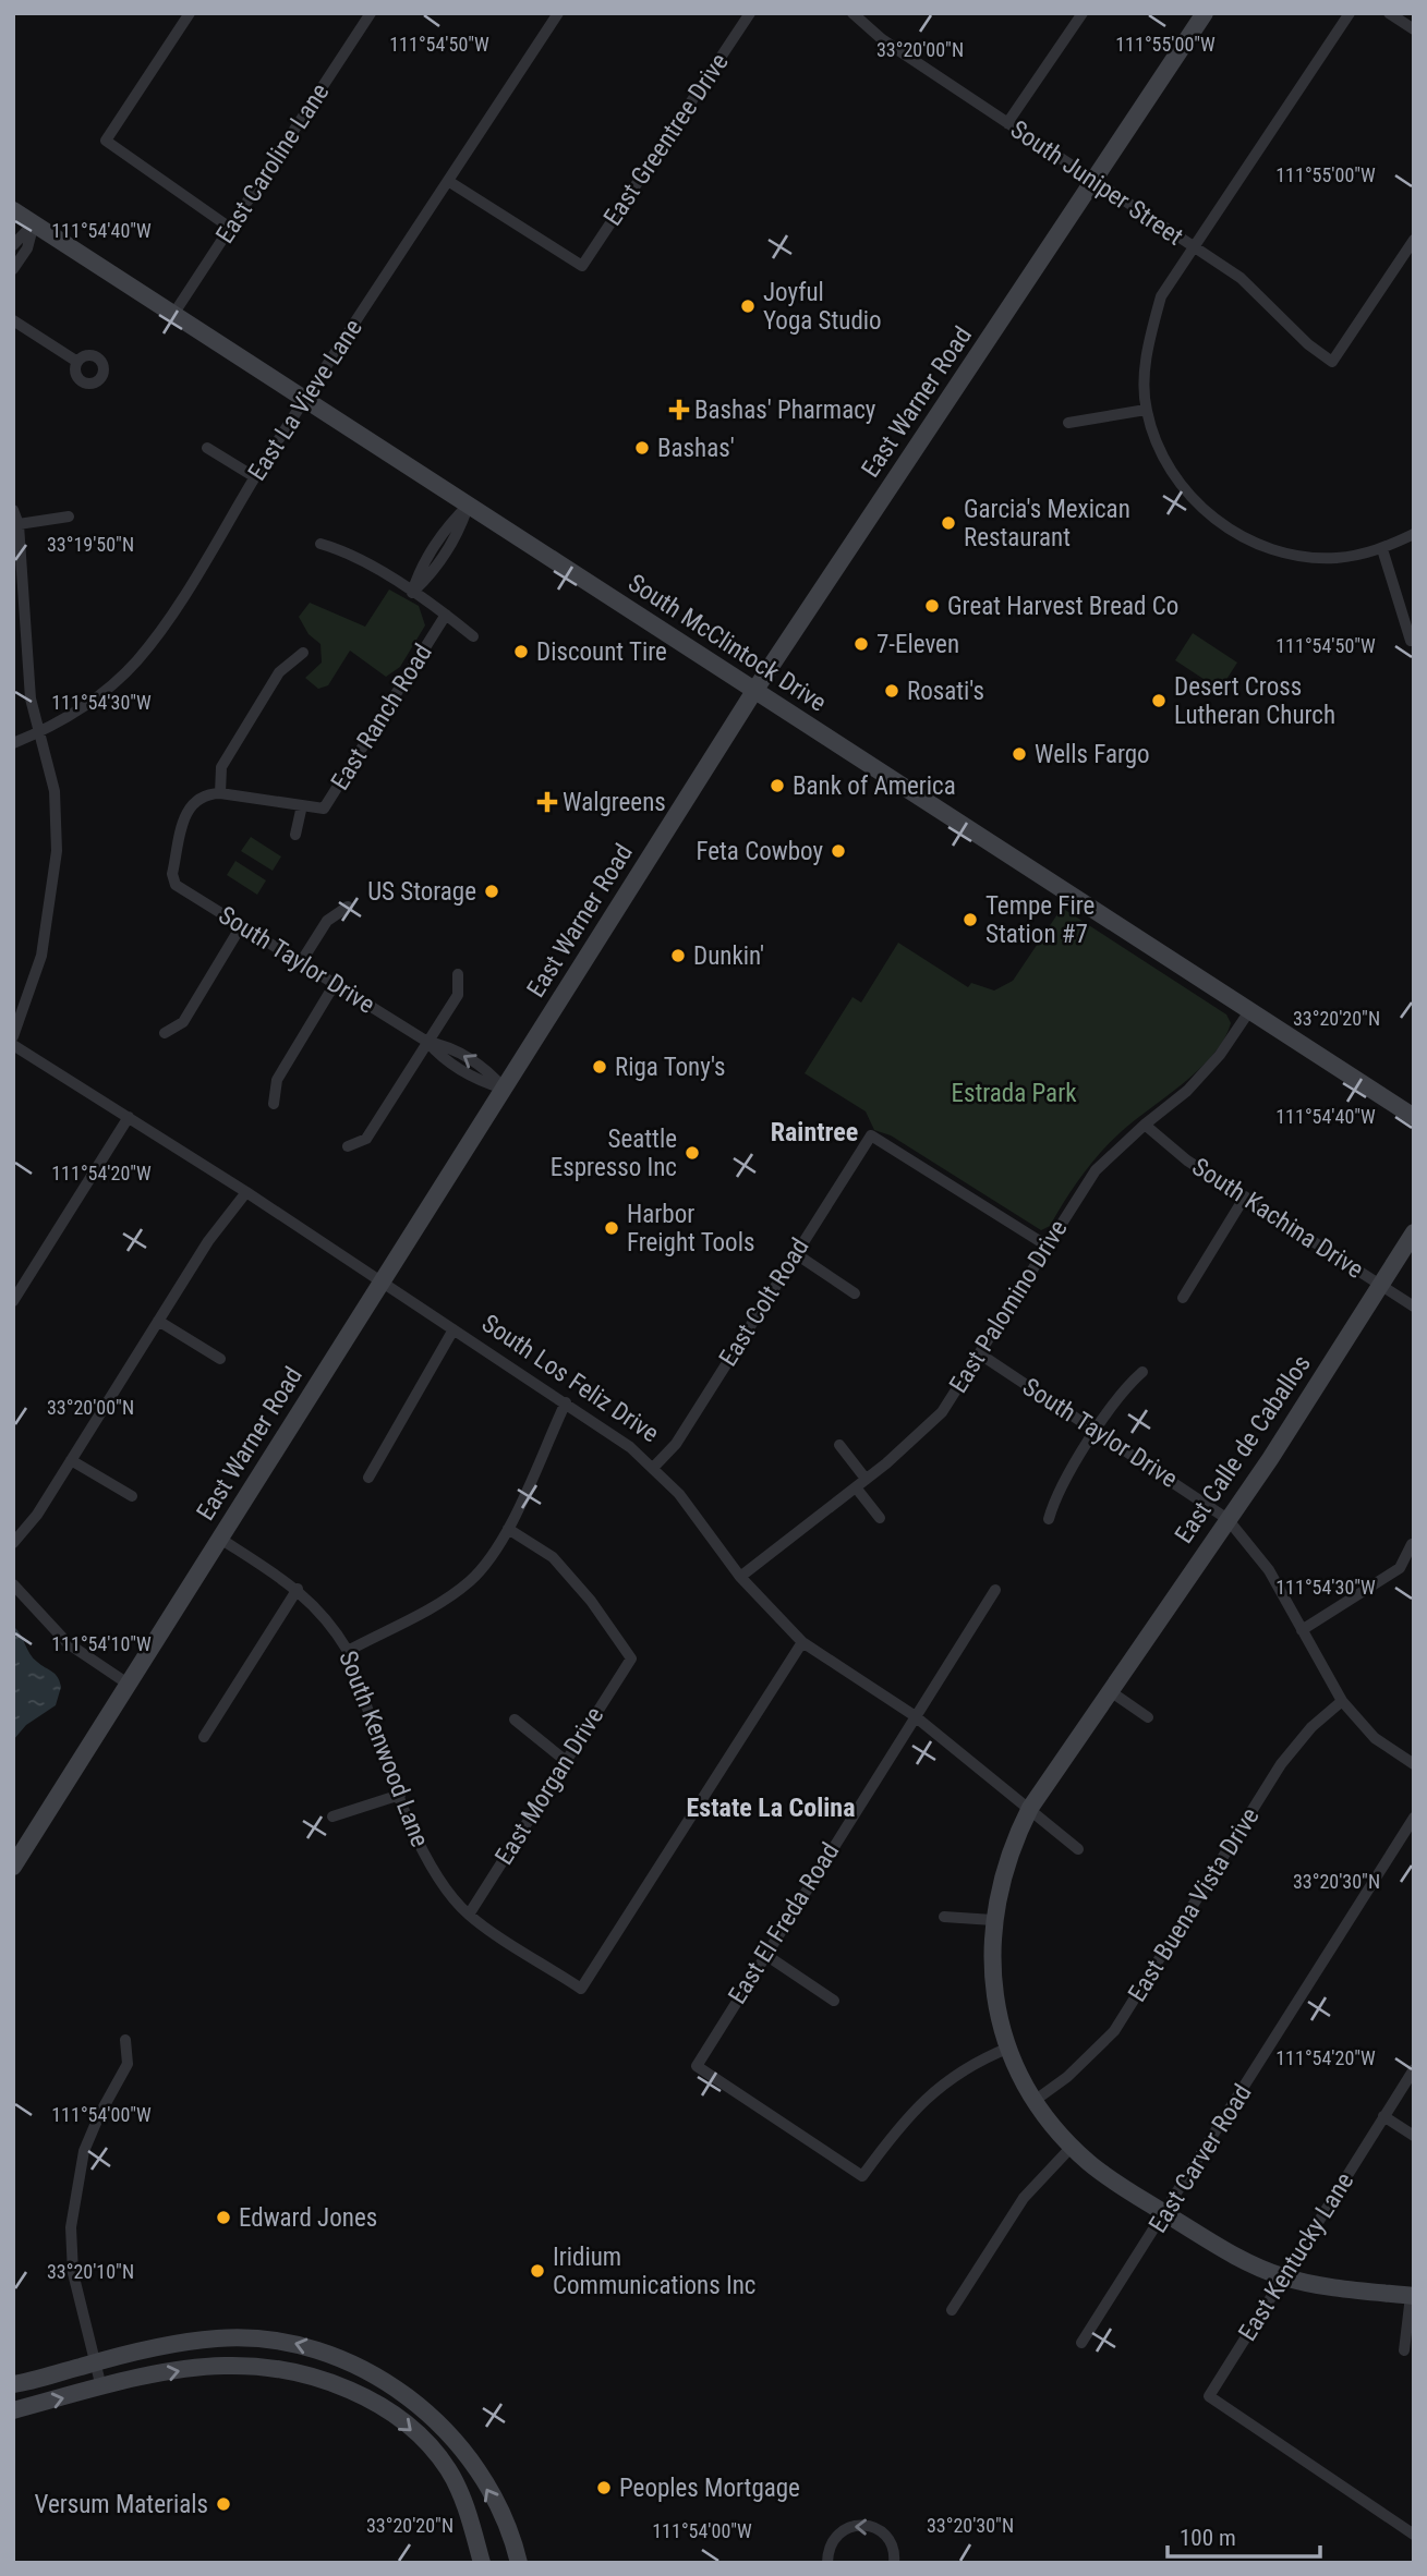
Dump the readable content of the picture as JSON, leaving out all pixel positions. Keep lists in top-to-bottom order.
{
  "streets": {
    "main road": ["East Warner Road", "South McClintock Drive", "East Calle de Caballos"],
    "street": [
      "East Greentree Drive",
      "East Caroline Lane",
      "South Juniper Street",
      "East La Vieve Lane",
      "East Ranch Road",
      "South Taylor Drive",
      "South Kachina Drive",
      "East Colt Road",
      "East Palomino Drive",
      "South Los Feliz Drive",
      "South Kenwood Lane",
      "East Morgan Drive",
      "East Buena Vista Drive",
      "East El Freda Road",
      "East Carver Road",
      "East Kentucky Lane"
    ]
  },
  "crossings": [
    ["East Greentree Drive", "East La Vieve Lane"],
    ["East Caroline Lane", "South McClintock Drive"],
    ["South Juniper Street", "East Warner Road"],
    ["East La Vieve Lane", "South McClintock Drive"],
    ["East Warner Road", "South McClintock Drive"],
    ["East Warner Road", "South Taylor Drive"],
    ["East Warner Road", "South Los Feliz Drive"],
    ["East Warner Road", "South Kenwood Lane"],
    ["South McClintock Drive", "East Palomino Drive"],
    ["East Ranch Road", "South Taylor Drive"],
    ["South Taylor Drive", "East Palomino Drive"],
    ["South Taylor Drive", "East Calle de Caballos"],
    ["South Taylor Drive", "East Buena Vista Drive"],
    ["South Kachina Drive", "East Palomino Drive"],
    ["South Kachina Drive", "East Calle de Caballos"],
    ["East Colt Road", "East Palomino Drive"],
    ["East Colt Road", "South Los Feliz Drive"],
    ["East Palomino Drive", "South Los Feliz Drive"],
    ["South Los Feliz Drive", "East Calle de Caballos"],
    ["South Los Feliz Drive", "South Kenwood Lane"],
    ["South Los Feliz Drive", "East El Freda Road"],
    ["East Calle de Caballos", "East Buena Vista Drive"],
    ["East Calle de Caballos", "East El Freda Road"],
    ["East Calle de Caballos", "East Carver Road"],
    ["South Kenwood Lane", "East Morgan Drive"]
  ],
  "districts": ["Raintree", "Estate La Colina"],
  "parks": ["Estrada Park"],
  "places": {
    "other": [
      "Joyful Yoga Studio",
      "Bashas'",
      "Garcia's Mexican Restaurant",
      "Great Harvest Bread Co",
      "7-Eleven",
      "Discount Tire",
      "Rosati's",
      "Desert Cross Lutheran Church",
      "Wells Fargo",
      "Bank of America",
      "Feta Cowboy",
      "US Storage",
      "Tempe Fire Station #7",
      "Dunkin'",
      "Riga Tony's",
      "Seattle Espresso Inc",
      "Harbor Freight Tools",
      "Edward Jones",
      "Iridium Communications Inc",
      "Peoples Mortgage",
      "Versum Materials"
    ],
    "health": ["Bashas' Pharmacy", "Walgreens"]
  },
  "scale_bar": "100 m",
  "coordinates": [
    "111°54'50\"W",
    "111°55'00\"W",
    "33°20'00\"N",
    "111°54'40\"W",
    "33°19'50\"N",
    "111°54'30\"W",
    "33°20'20\"N",
    "111°54'20\"W",
    "111°54'10\"W",
    "33°20'30\"N",
    "111°54'00\"W",
    "33°20'10\"N"
  ]
}
